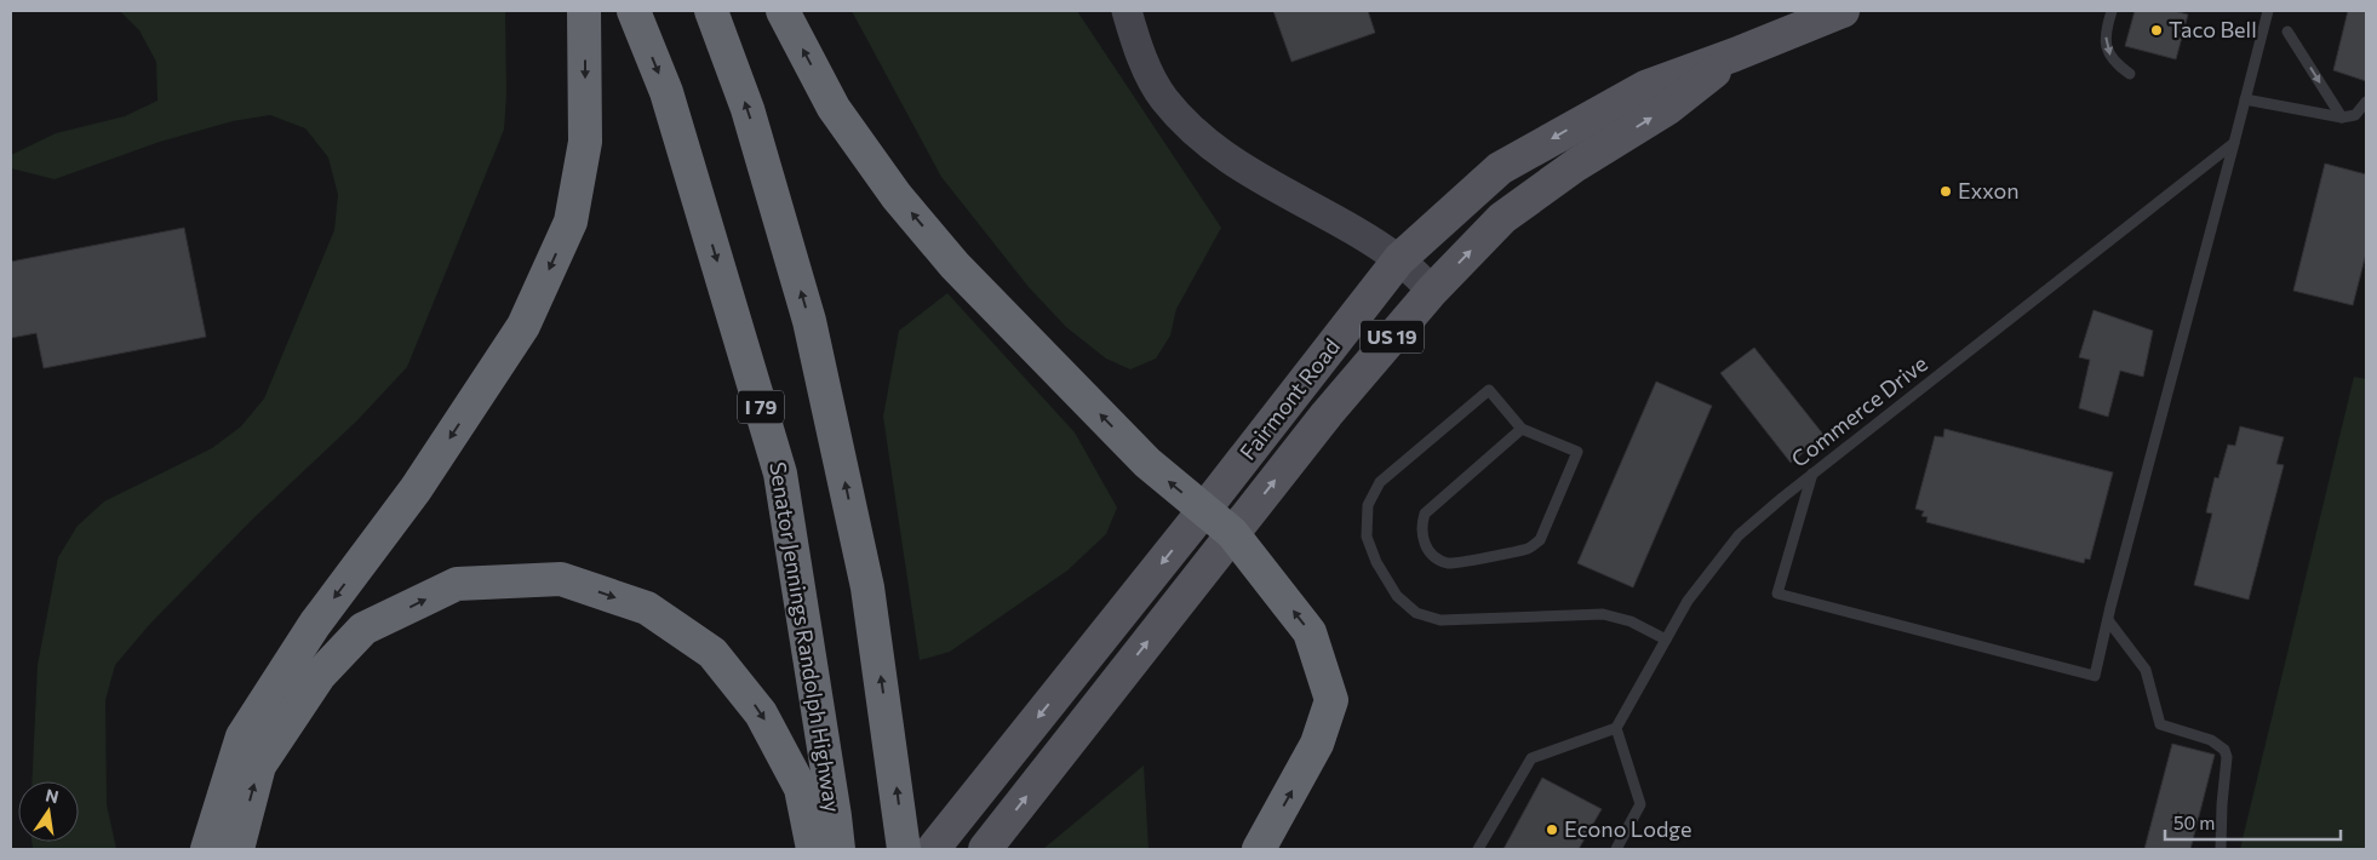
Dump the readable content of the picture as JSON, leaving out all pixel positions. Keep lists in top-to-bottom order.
{
  "streets": {
    "highway": ["I 79", "Senator Jennings Randolph Highway"],
    "main road": ["US 19", "Fairmont Road"],
    "lane": ["Commerce Drive"]
  },
  "places": ["Taco Bell", "Exxon", "Econo Lodge"],
  "scale_bar": "50 m",
  "north": "top"
}
